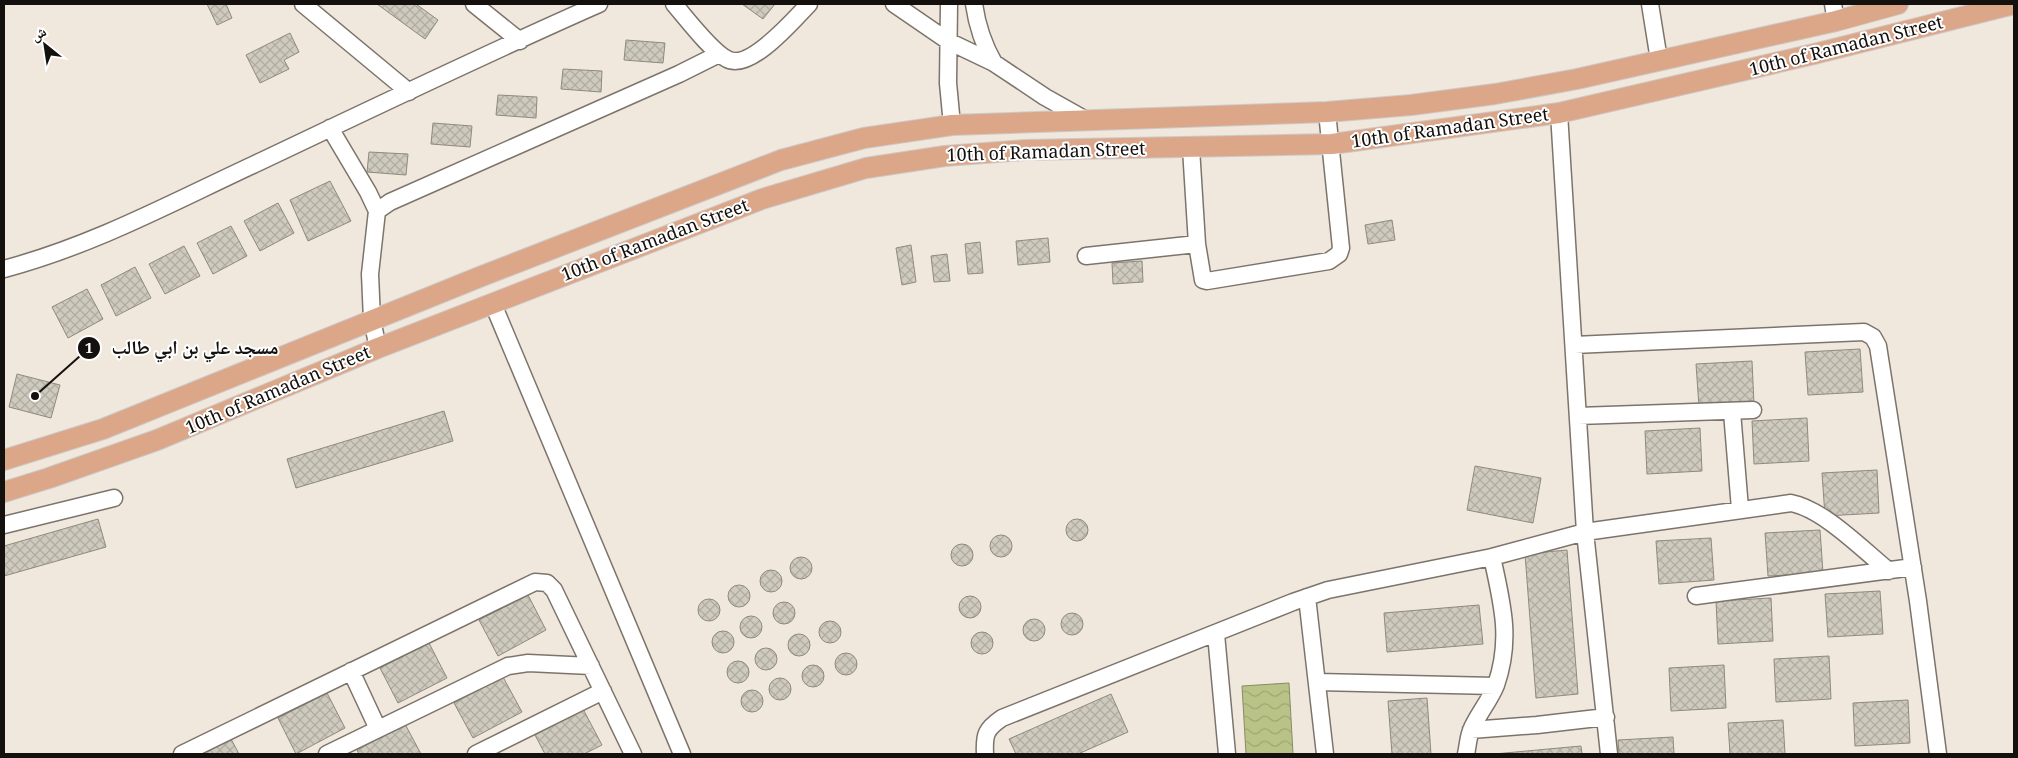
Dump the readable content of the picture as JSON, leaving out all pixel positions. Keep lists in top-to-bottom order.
{
  "streets": {
    "main road": ["10th of Ramadan Street"]
  },
  "places": ["مسجد علي بن ابي طالب"],
  "north": "top left"
}
